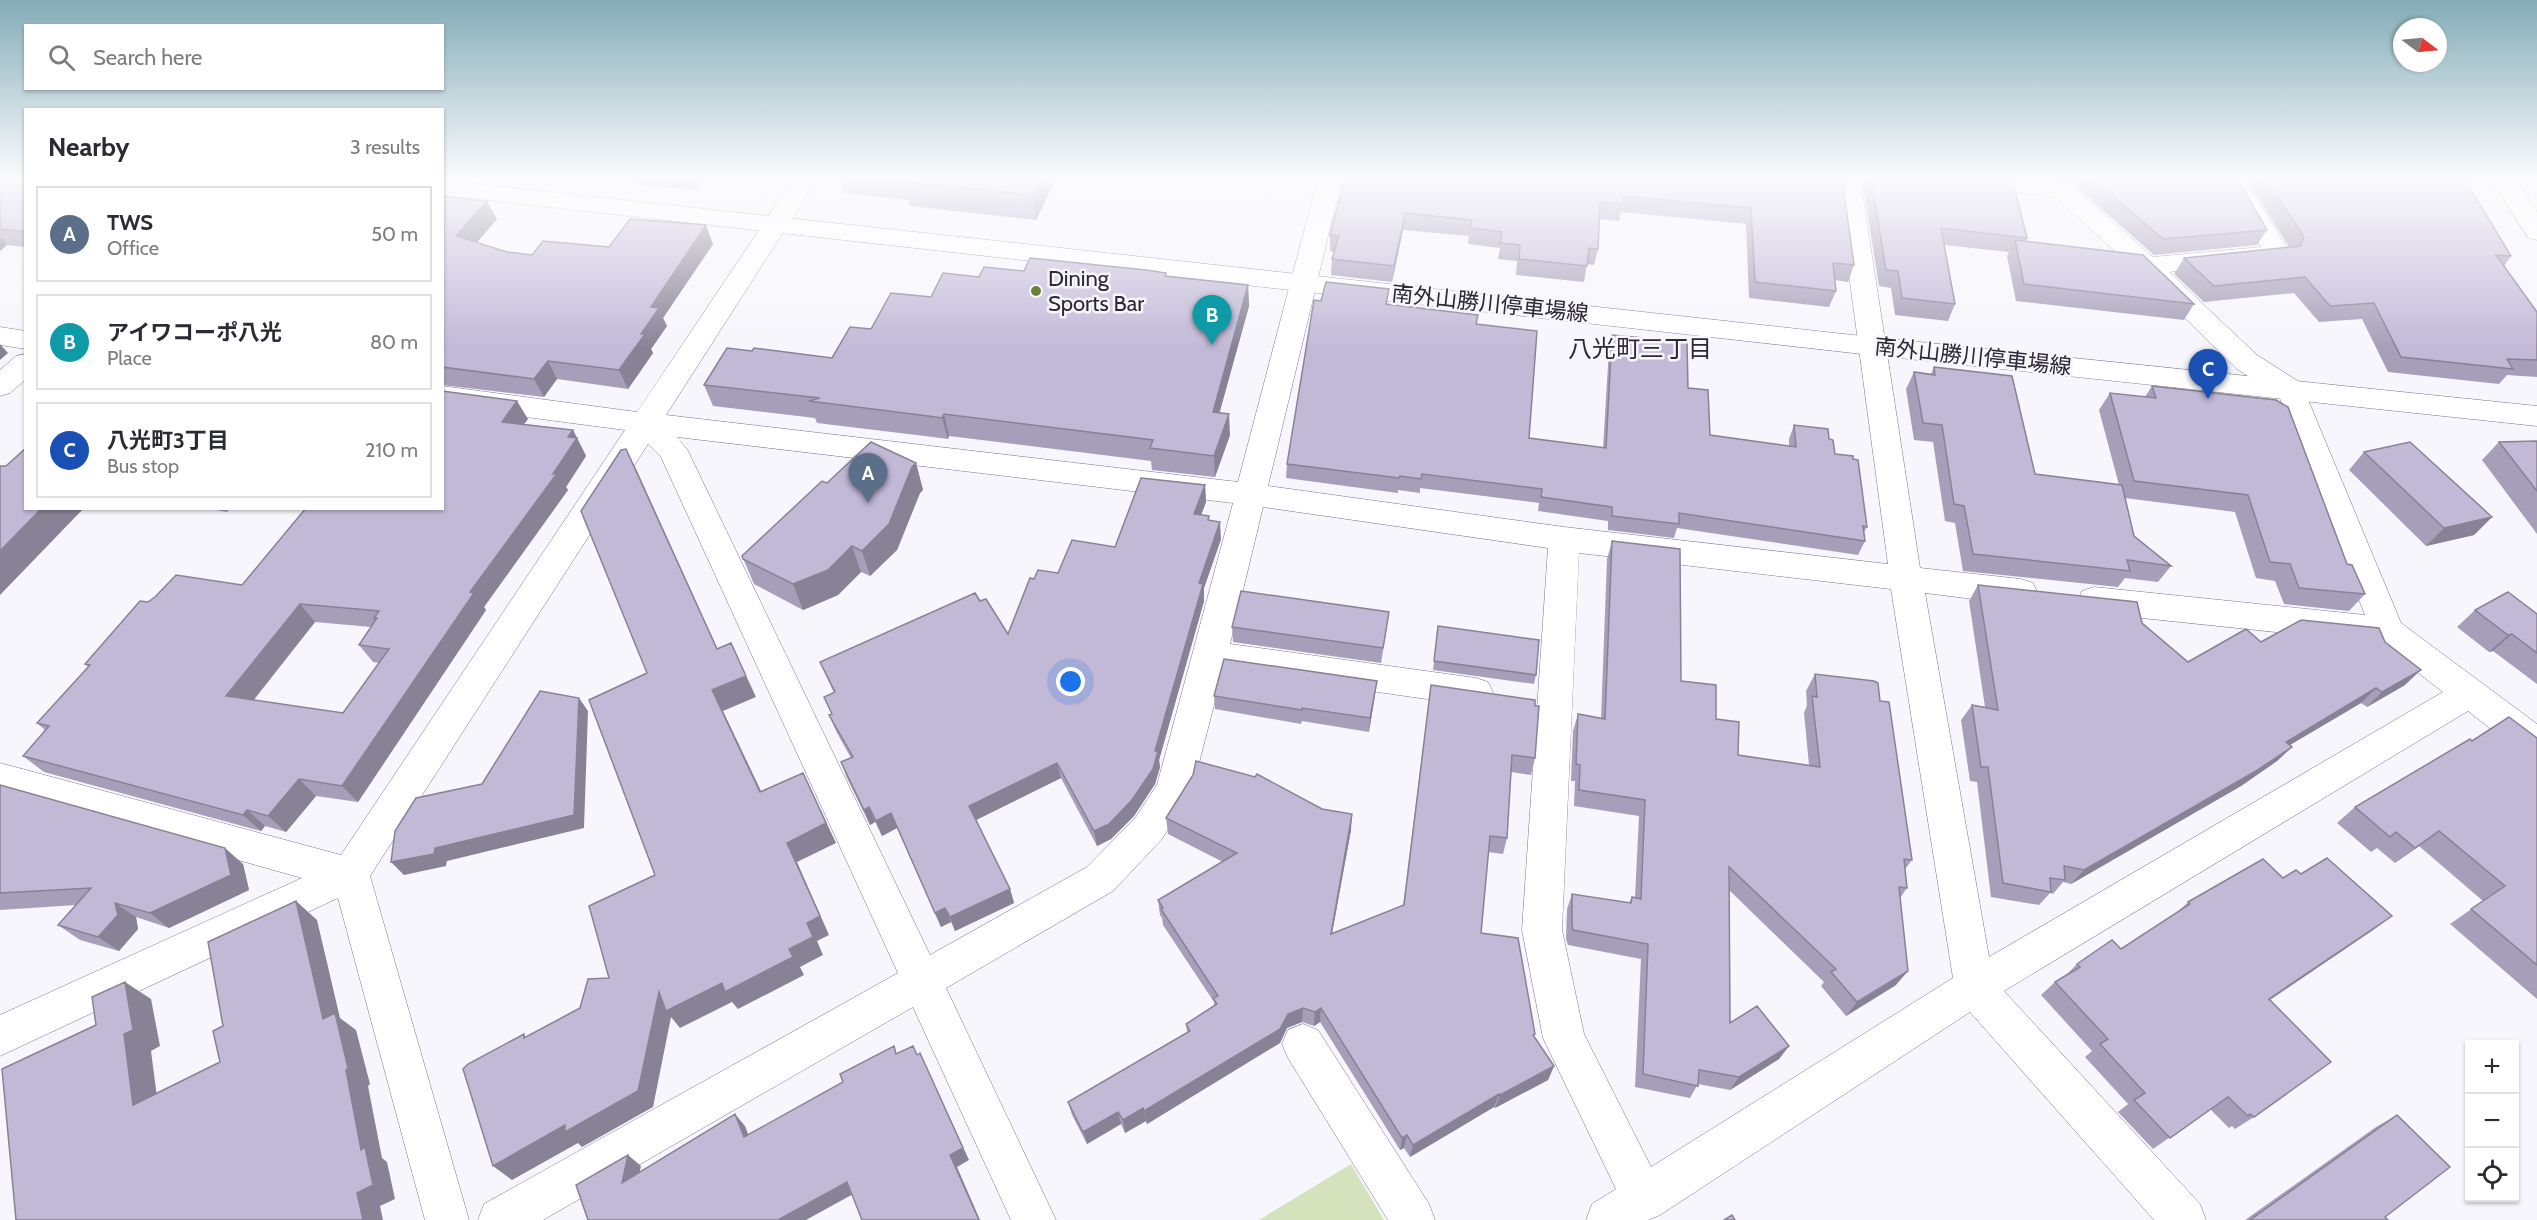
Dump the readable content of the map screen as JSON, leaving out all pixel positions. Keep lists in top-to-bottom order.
{
  "streets": {
    "street": ["南外山勝川停車場線"]
  },
  "districts": ["八光町三丁目"],
  "places": ["Dining Sports Bar"],
  "north": "right",
  "page": {
    "search": "Search here",
    "heading": ["Nearby", "3 results"],
    "list": [
      {
        "mark": "A",
        "name": "TWS",
        "note": "Office",
        "value": "50 m"
      },
      {
        "mark": "B",
        "name": "アイワコーポ八光",
        "note": "Place",
        "value": "80 m"
      },
      {
        "mark": "C",
        "name": "八光町3丁目",
        "note": "Bus stop",
        "value": "210 m"
      }
    ],
    "pins": ["B", "C", "A"],
    "map_buttons": ["+", "−"]
  }
}
